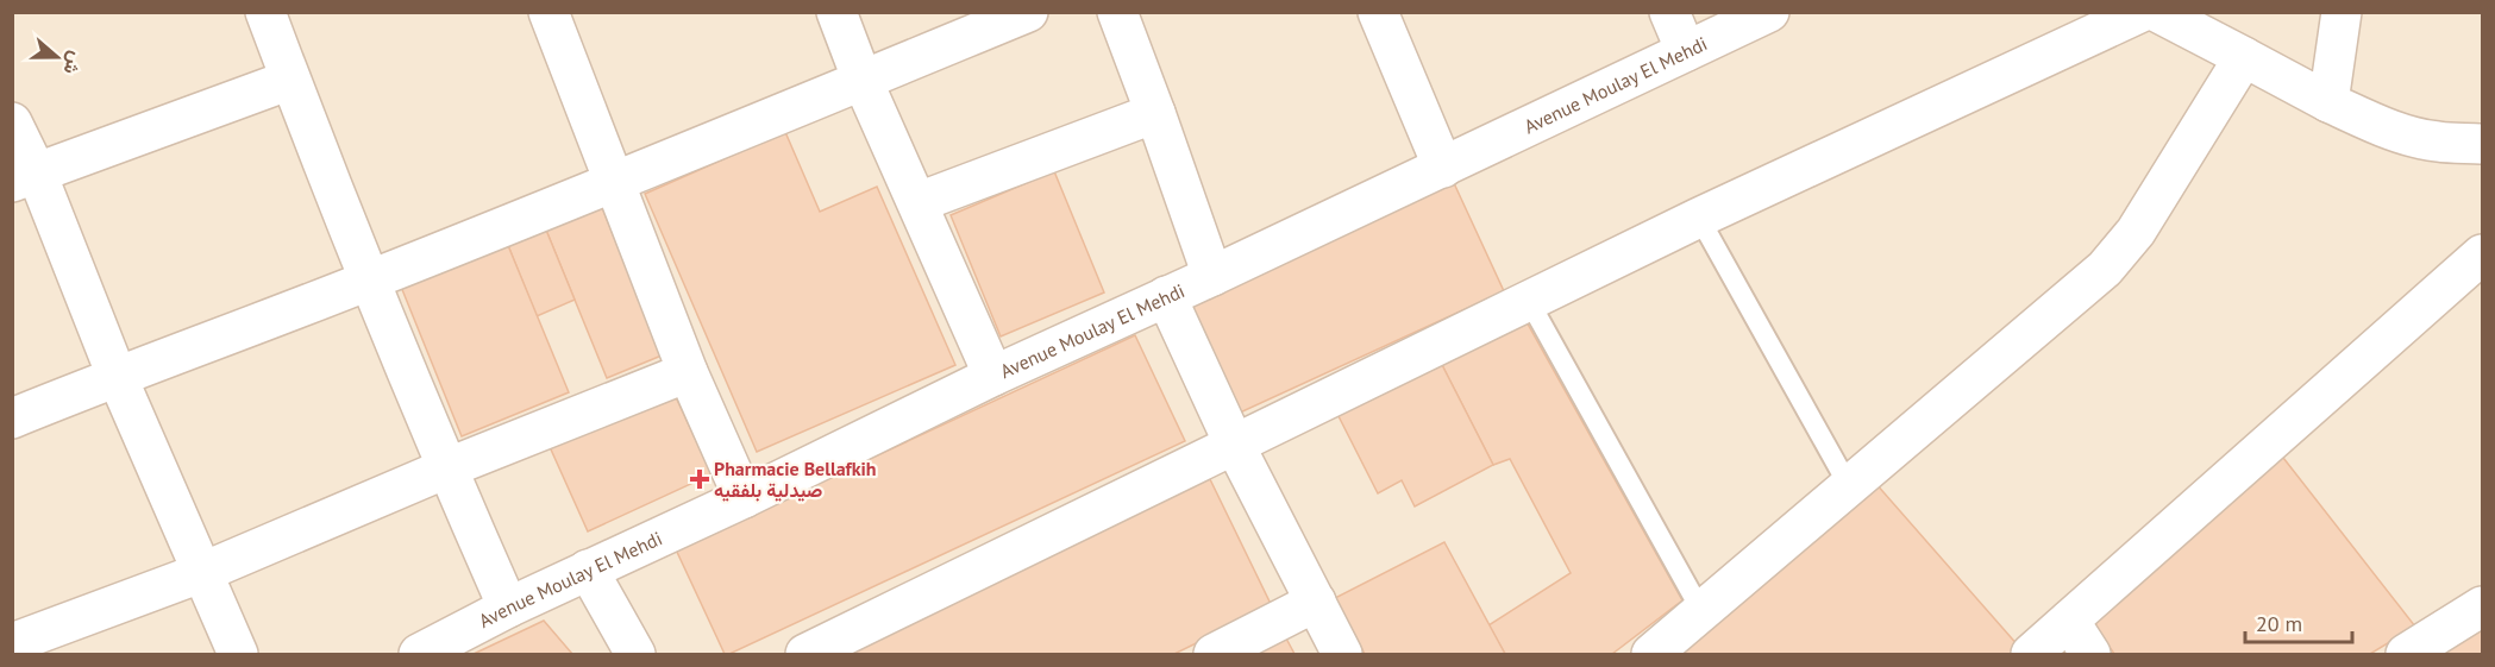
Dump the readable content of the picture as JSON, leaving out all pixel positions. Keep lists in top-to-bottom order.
{
  "streets": {
    "street": ["Avenue Moulay El Mehdi"]
  },
  "places": {
    "health": ["Pharmacie Bellafkih صيدلية بلفقيه"]
  },
  "scale_bar": "20 m",
  "north": "right"
}
